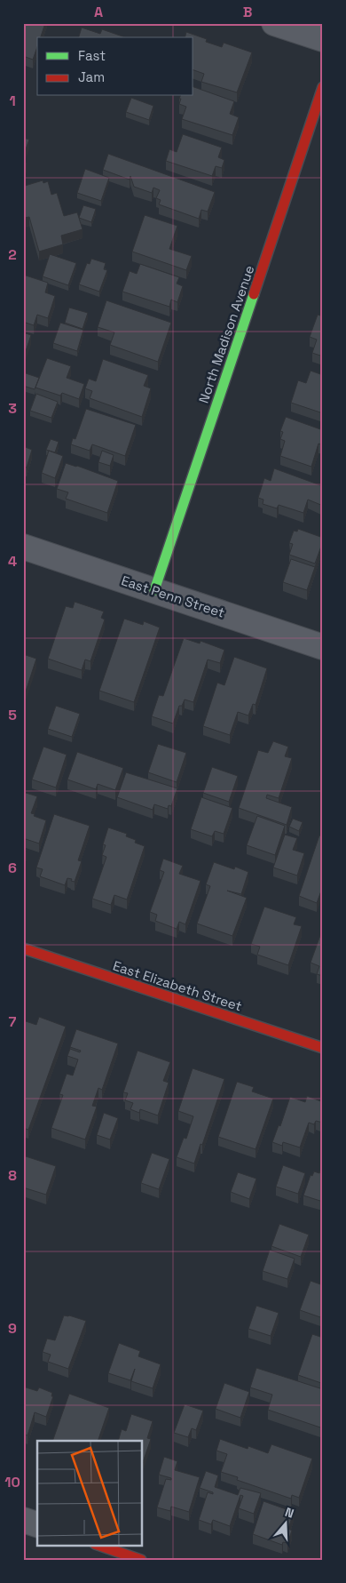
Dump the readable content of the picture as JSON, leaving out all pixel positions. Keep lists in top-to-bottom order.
{
  "streets": {
    "street": ["North Madison Avenue", "East Penn Street", "East Elizabeth Street"]
  },
  "crossings": [
    ["North Madison Avenue", "East Penn Street"]
  ],
  "legend": ["Fast", "Jam"],
  "north": "top",
  "grid": {
    "columns": ["A", "B"],
    "rows": [
      "1",
      "2",
      "3",
      "4",
      "5",
      "6",
      "7",
      "8",
      "9",
      "10"
    ]
  }
}
